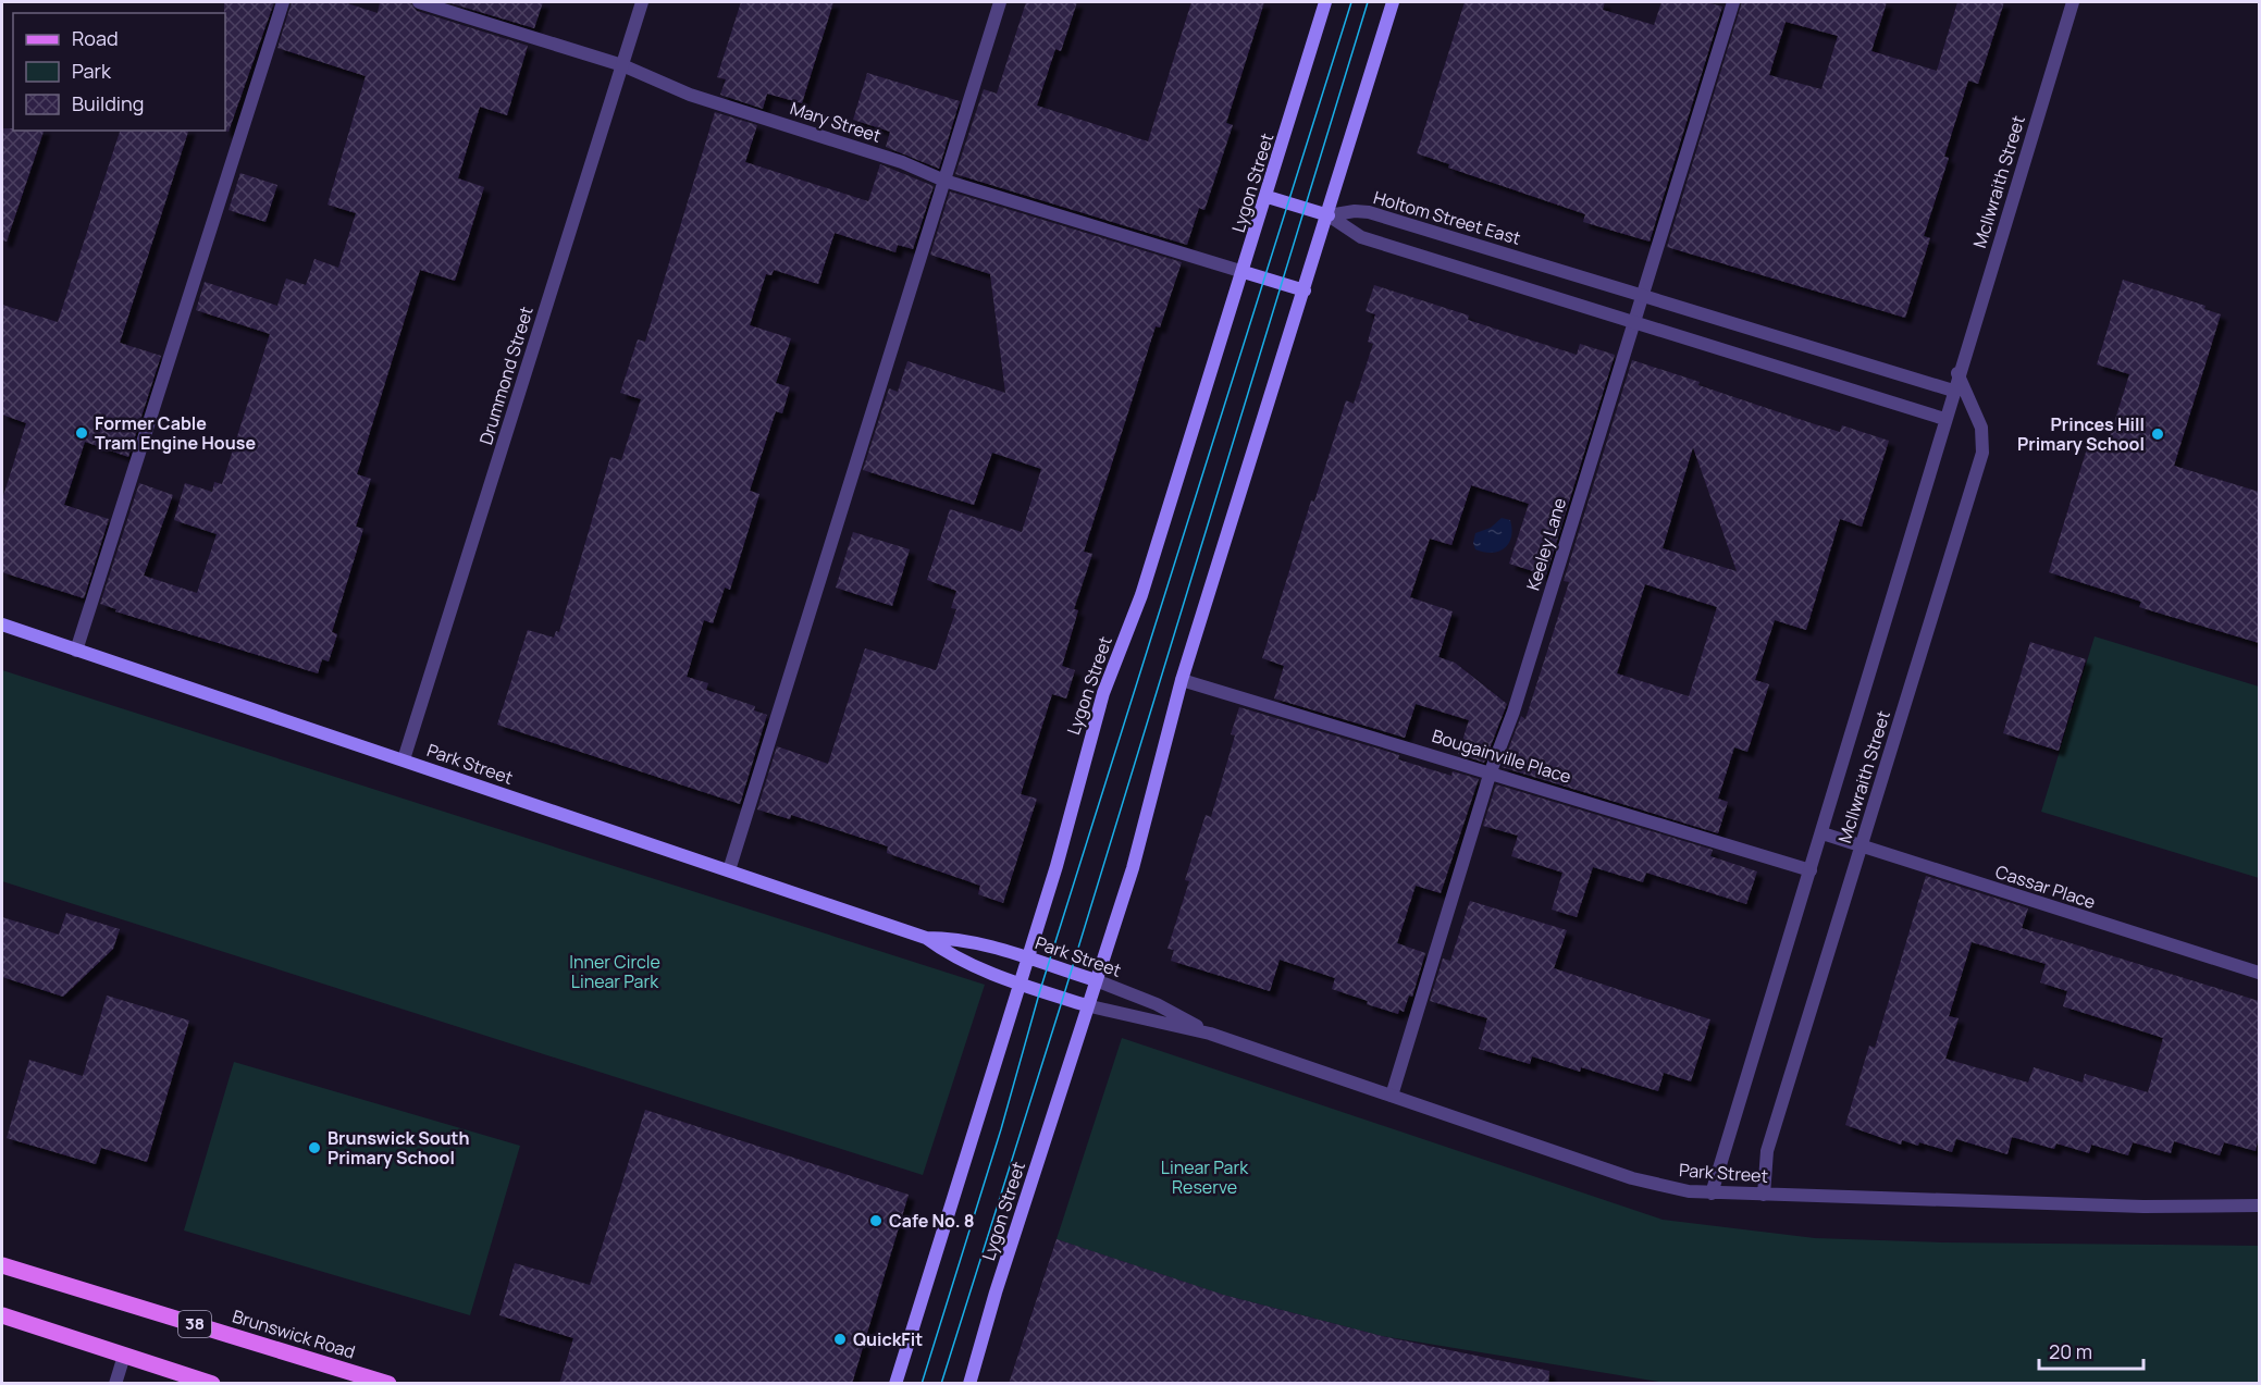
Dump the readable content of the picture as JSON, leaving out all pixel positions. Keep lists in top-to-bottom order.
{
  "streets": {
    "main road": ["38", "Brunswick Road"],
    "street": [
      "Mary Street",
      "McIlwraith Street",
      "Lygon Street",
      "Holtom Street East",
      "Drummond Street",
      "Keeley Lane",
      "Bougainville Place",
      "Park Street",
      "Cassar Place"
    ]
  },
  "crossings": [
    ["Mary Street", "Lygon Street"],
    ["Mary Street", "Drummond Street"],
    ["McIlwraith Street", "Holtom Street East"],
    ["McIlwraith Street", "Bougainville Place"],
    ["McIlwraith Street", "Park Street"],
    ["McIlwraith Street", "Cassar Place"],
    ["Lygon Street", "Holtom Street East"],
    ["Lygon Street", "Bougainville Place"],
    ["Lygon Street", "Park Street"],
    ["Holtom Street East", "Keeley Lane"],
    ["Drummond Street", "Park Street"],
    ["Keeley Lane", "Bougainville Place"],
    ["Keeley Lane", "Park Street"]
  ],
  "parks": ["Inner Circle Linear Park", "Linear Park Reserve"],
  "places": [
    "Former Cable Tram Engine House",
    "Princes Hill Primary School",
    "Brunswick South Primary School",
    "Cafe No. 8",
    "QuickFit"
  ],
  "legend": ["Road", "Park", "Building"],
  "scale_bar": "20 m"
}
